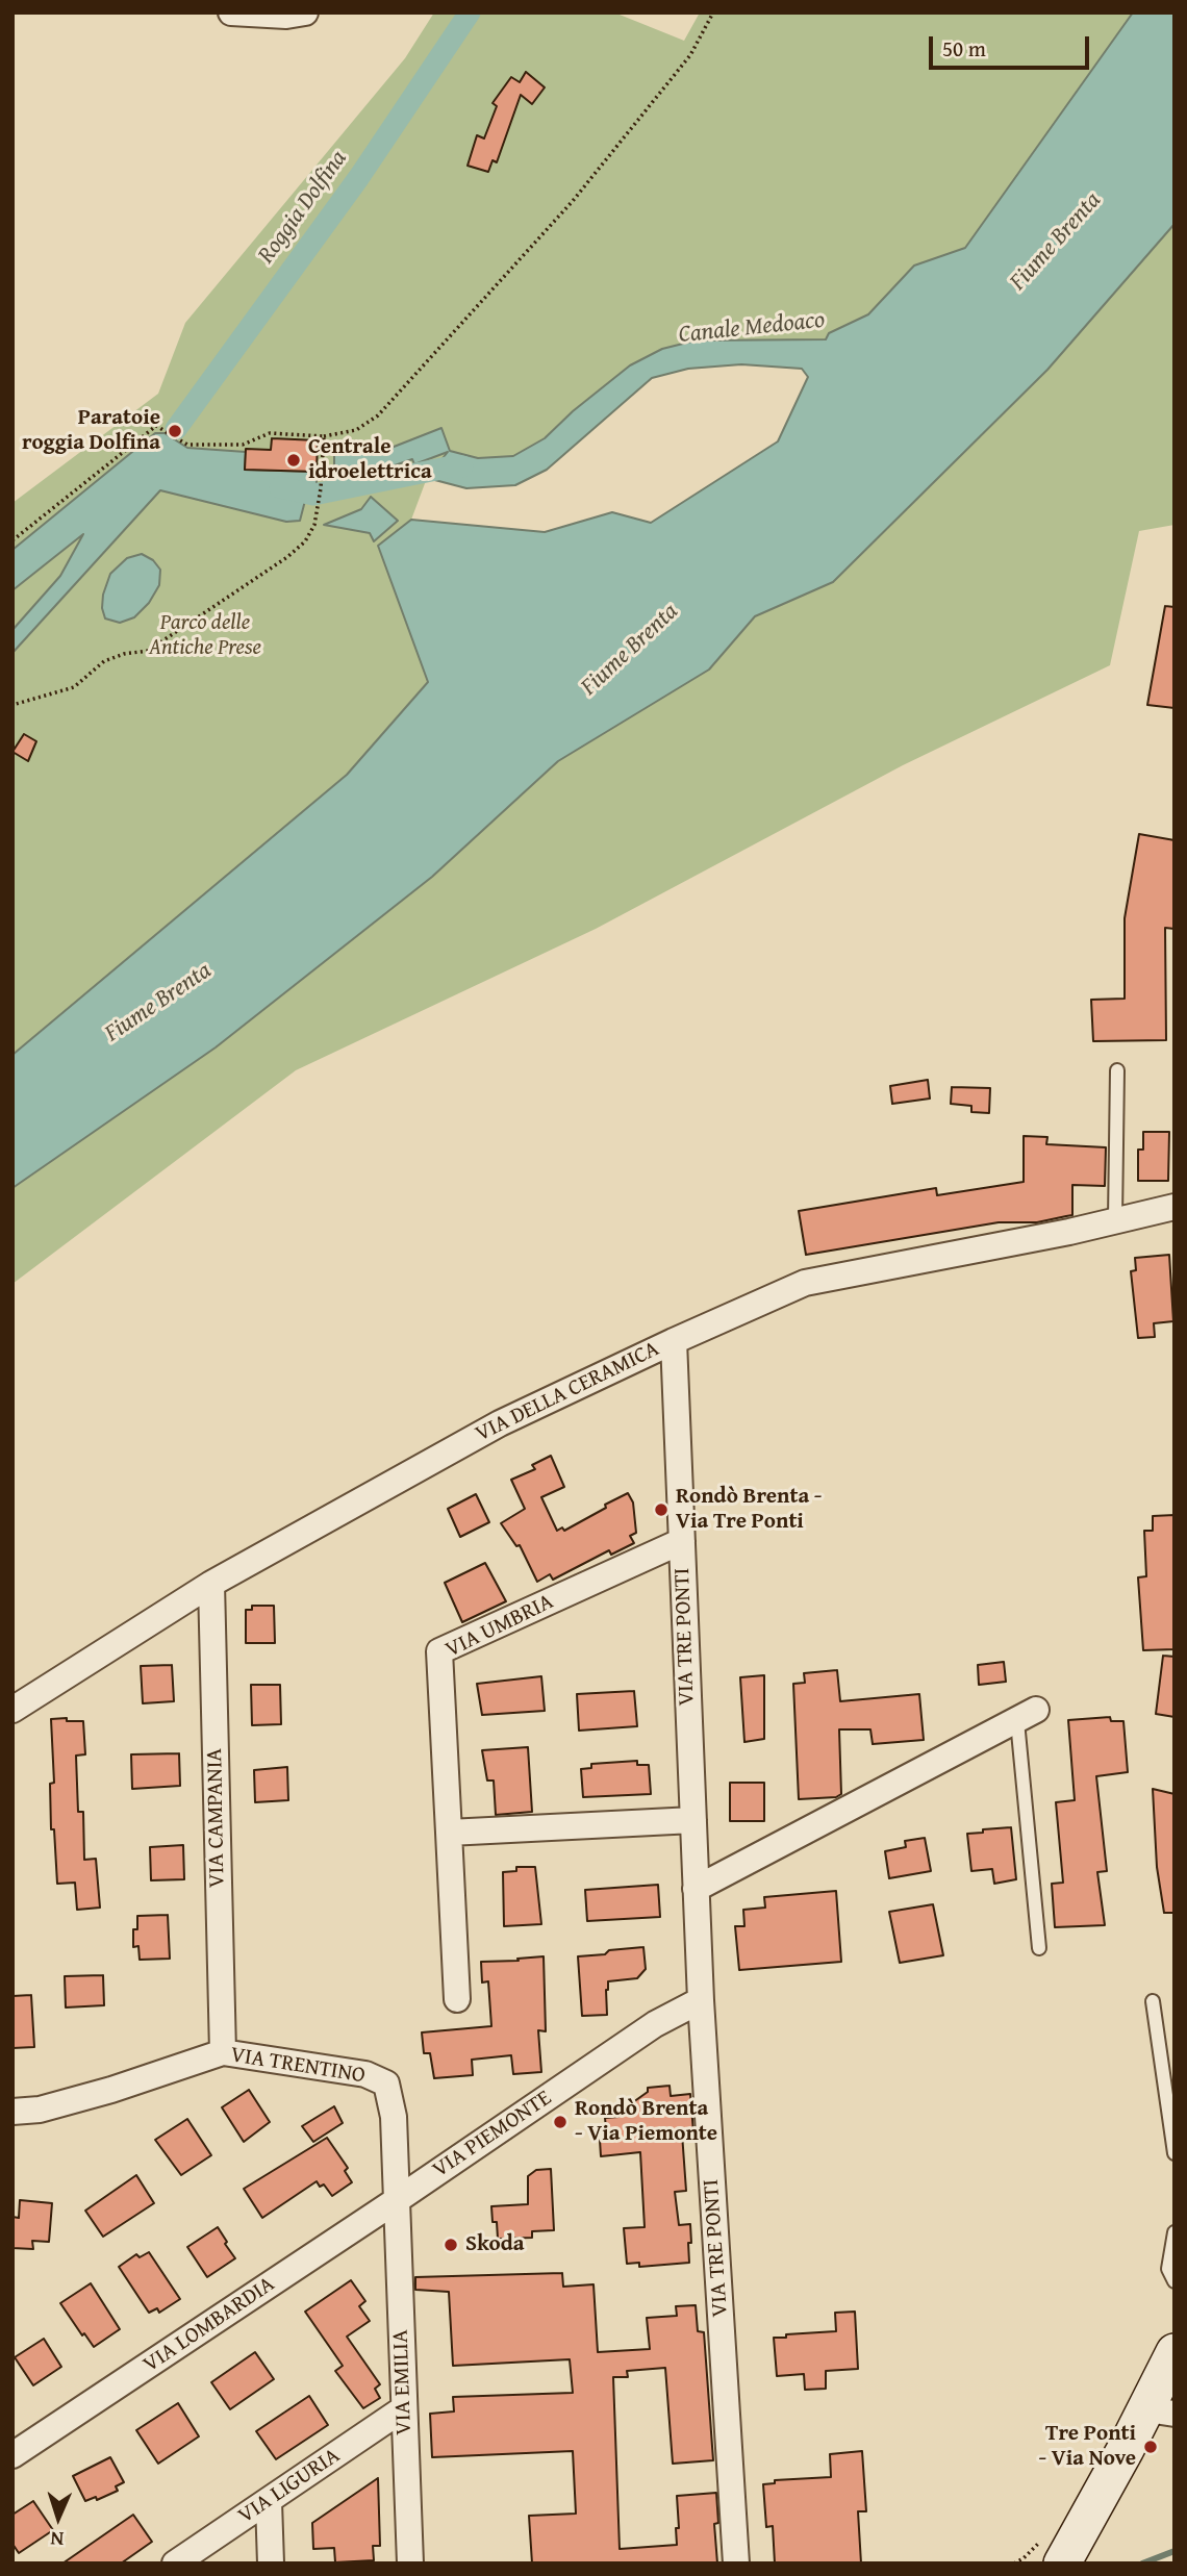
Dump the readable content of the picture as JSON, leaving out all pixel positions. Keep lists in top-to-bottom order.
{
  "streets": {
    "street": [
      "VIA DELLA CERAMICA",
      "VIA UMBRIA",
      "VIA TRE PONTI",
      "VIA CAMPANIA",
      "VIA TRENTINO",
      "VIA PIEMONTE",
      "VIA LOMBARDIA",
      "VIA EMILIA",
      "VIA LIGURIA"
    ]
  },
  "crossings": [
    ["VIA DELLA CERAMICA", "VIA TRE PONTI"],
    ["VIA DELLA CERAMICA", "VIA CAMPANIA"],
    ["VIA UMBRIA", "VIA TRE PONTI"],
    ["VIA TRE PONTI", "VIA PIEMONTE"],
    ["VIA CAMPANIA", "VIA TRENTINO"],
    ["VIA TRENTINO", "VIA PIEMONTE"],
    ["VIA TRENTINO", "VIA LOMBARDIA"],
    ["VIA TRENTINO", "VIA EMILIA"],
    ["VIA PIEMONTE", "VIA LOMBARDIA"],
    ["VIA PIEMONTE", "VIA EMILIA"],
    ["VIA LOMBARDIA", "VIA EMILIA"],
    ["VIA EMILIA", "VIA LIGURIA"]
  ],
  "water": ["Roggia Dolfina", "Fiume Brenta", "Canale Medoaco"],
  "parks": ["Parco delle Antiche Prese"],
  "places": [
    "Paratoie roggia Dolfina",
    "Centrale idroelettrica",
    "Rondò Brenta - Via Tre Ponti",
    "Rondò Brenta - Via Piemonte",
    "Skoda",
    "Tre Ponti - Via Nove"
  ],
  "scale_bar": "50 m",
  "north": "bottom"
}
